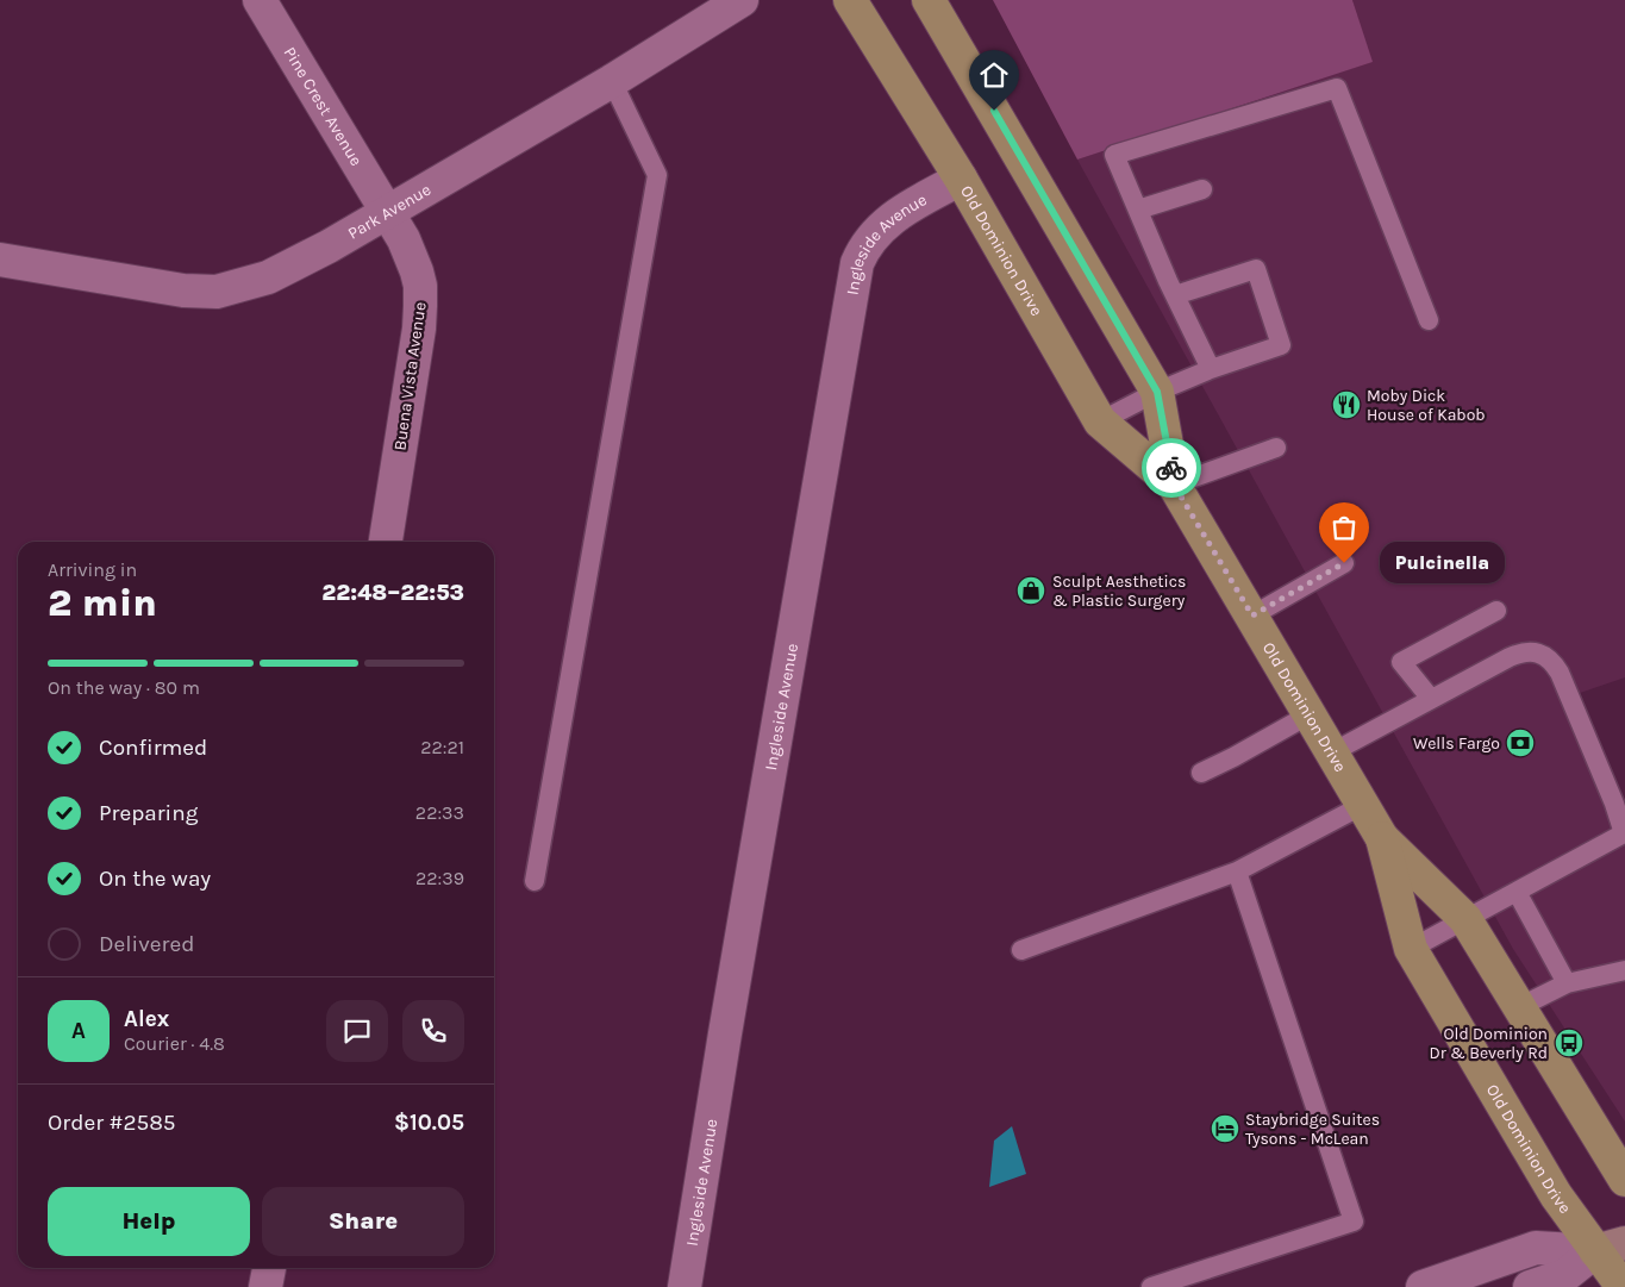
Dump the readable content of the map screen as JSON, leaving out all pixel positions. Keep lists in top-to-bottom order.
{
  "streets": {
    "main road": ["Old Dominion Drive"],
    "street": [
      "Pine Crest Avenue",
      "Park Avenue",
      "Ingleside Avenue",
      "Buena Vista Avenue"
    ]
  },
  "crossings": [
    ["Pine Crest Avenue", "Park Avenue"],
    ["Pine Crest Avenue", "Buena Vista Avenue"],
    ["Park Avenue", "Buena Vista Avenue"],
    ["Ingleside Avenue", "Old Dominion Drive"]
  ],
  "places": {
    "restaurant": ["Moby Dick House of Kabob"],
    "other": ["Pulcinella"],
    "shop": ["Sculpt Aesthetics & Plastic Surgery"],
    "bank": ["Wells Fargo"],
    "bus stop": ["Old Dominion Dr & Beverly Rd"],
    "hotel": ["Staybridge Suites Tysons - McLean"]
  },
  "page": {
    "bubble": "Pulcinella",
    "heading": ["2 min", "Arriving in", "22:48–22:53"],
    "panel": [
      "Alex",
      "Courier · 4.8",
      "Order #2585",
      "$10.05"
    ],
    "bar": "On the way · 80 m",
    "list": [
      ["Confirmed", "22:21"],
      ["Preparing", "22:33"],
      ["On the way", "22:39"],
      "Delivered"
    ],
    "round": "A",
    "buttons": ["Help", "Share"]
  }
}
